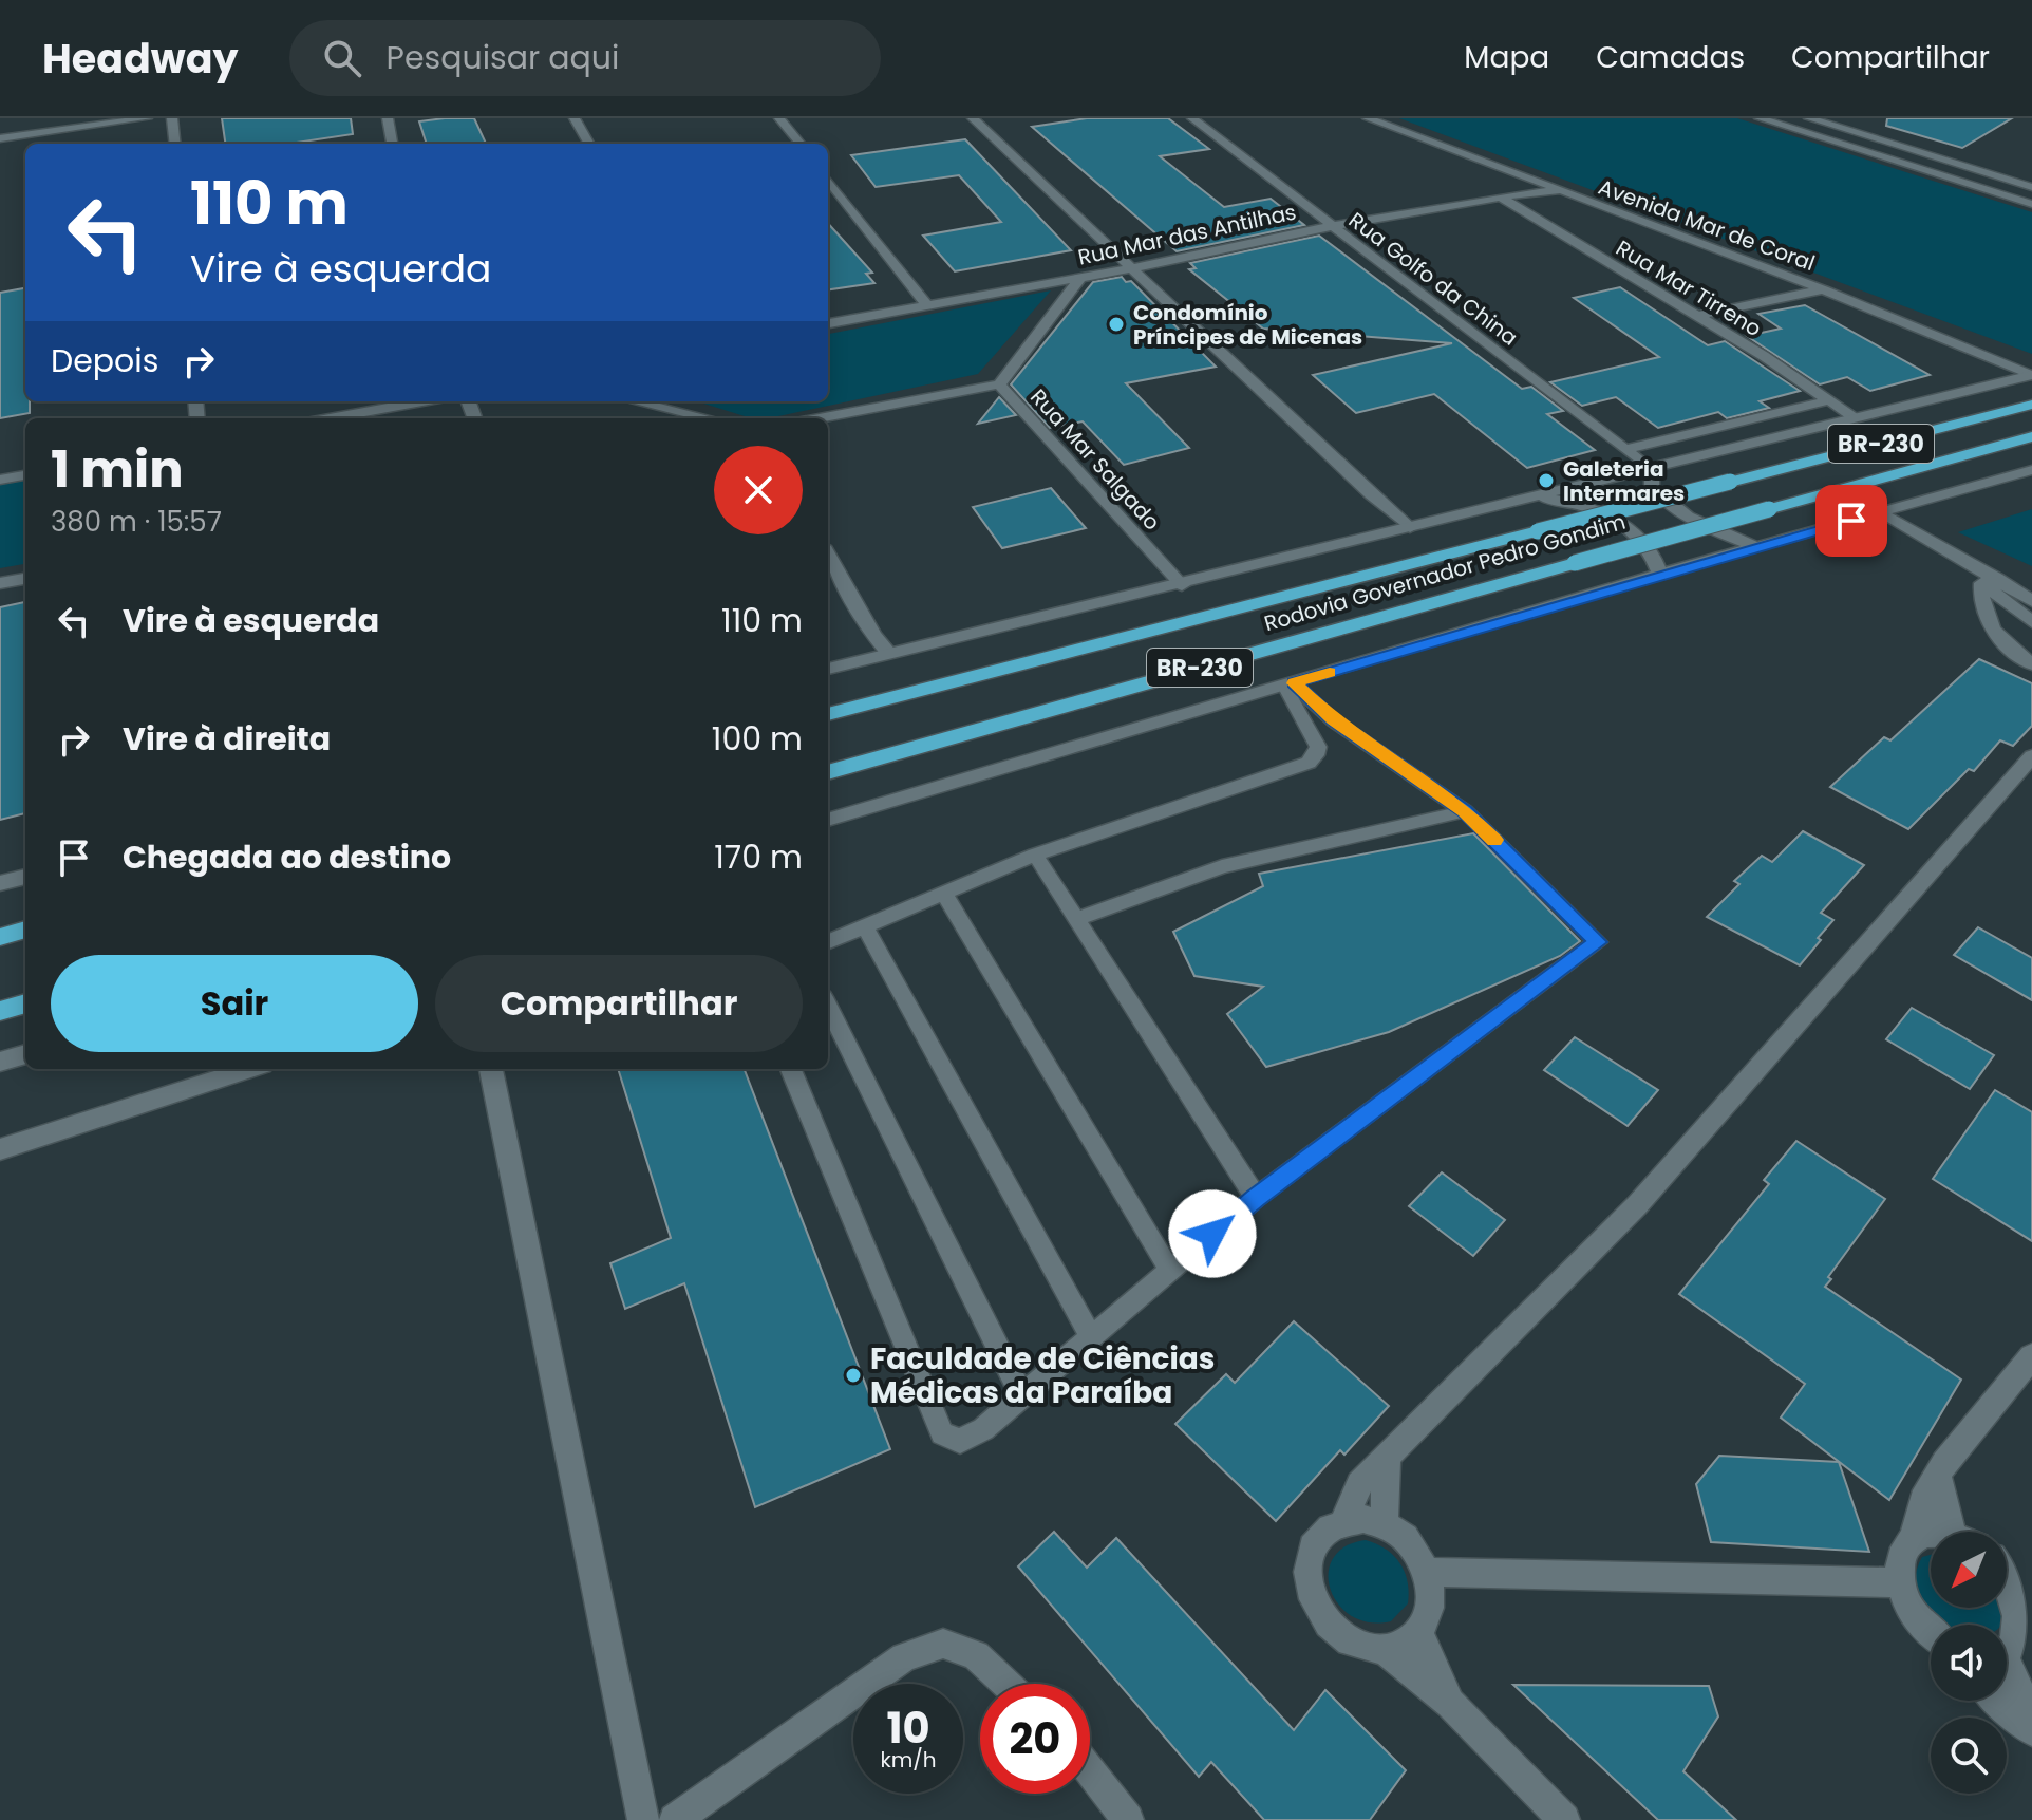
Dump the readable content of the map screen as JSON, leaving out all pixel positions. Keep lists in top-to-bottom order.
{
  "streets": {
    "highway": ["BR-230", "Rodovia Governador Pedro Gondim"],
    "street": [
      "Avenida Mar de Coral",
      "Rua Mar das Antilhas",
      "Rua Golfo da China",
      "Rua Mar Tirreno",
      "Rua Mar Salgado"
    ]
  },
  "crossings": [
    ["Avenida Mar de Coral", "Rua Mar das Antilhas"],
    ["Rua Mar das Antilhas", "Rua Golfo da China"],
    ["Rua Mar das Antilhas", "Rua Mar Tirreno"],
    ["Rua Mar das Antilhas", "Rua Mar Salgado"]
  ],
  "places": ["Condomínio Príncipes de Micenas", "Galeteria Intermares", "Faculdade de Ciências Médicas da Paraíba"],
  "north": "bottom left",
  "page": {
    "header": "Headway",
    "search": "Pesquisar aqui",
    "nav": ["Mapa", "Camadas", "Compartilhar"],
    "turn": ["110 m", "Vire à esquerda"],
    "then": "Depois",
    "heading": ["1 min", "380 m · 15:57"],
    "list": [
      {
        "name": "Vire à esquerda",
        "value": "110 m"
      },
      {
        "name": "Vire à direita",
        "value": "100 m"
      },
      {
        "name": "Chegada ao destino",
        "value": "170 m"
      }
    ],
    "buttons": ["Sair", "Compartilhar"],
    "speed": "10 km/h",
    "limit": "20"
  }
}
